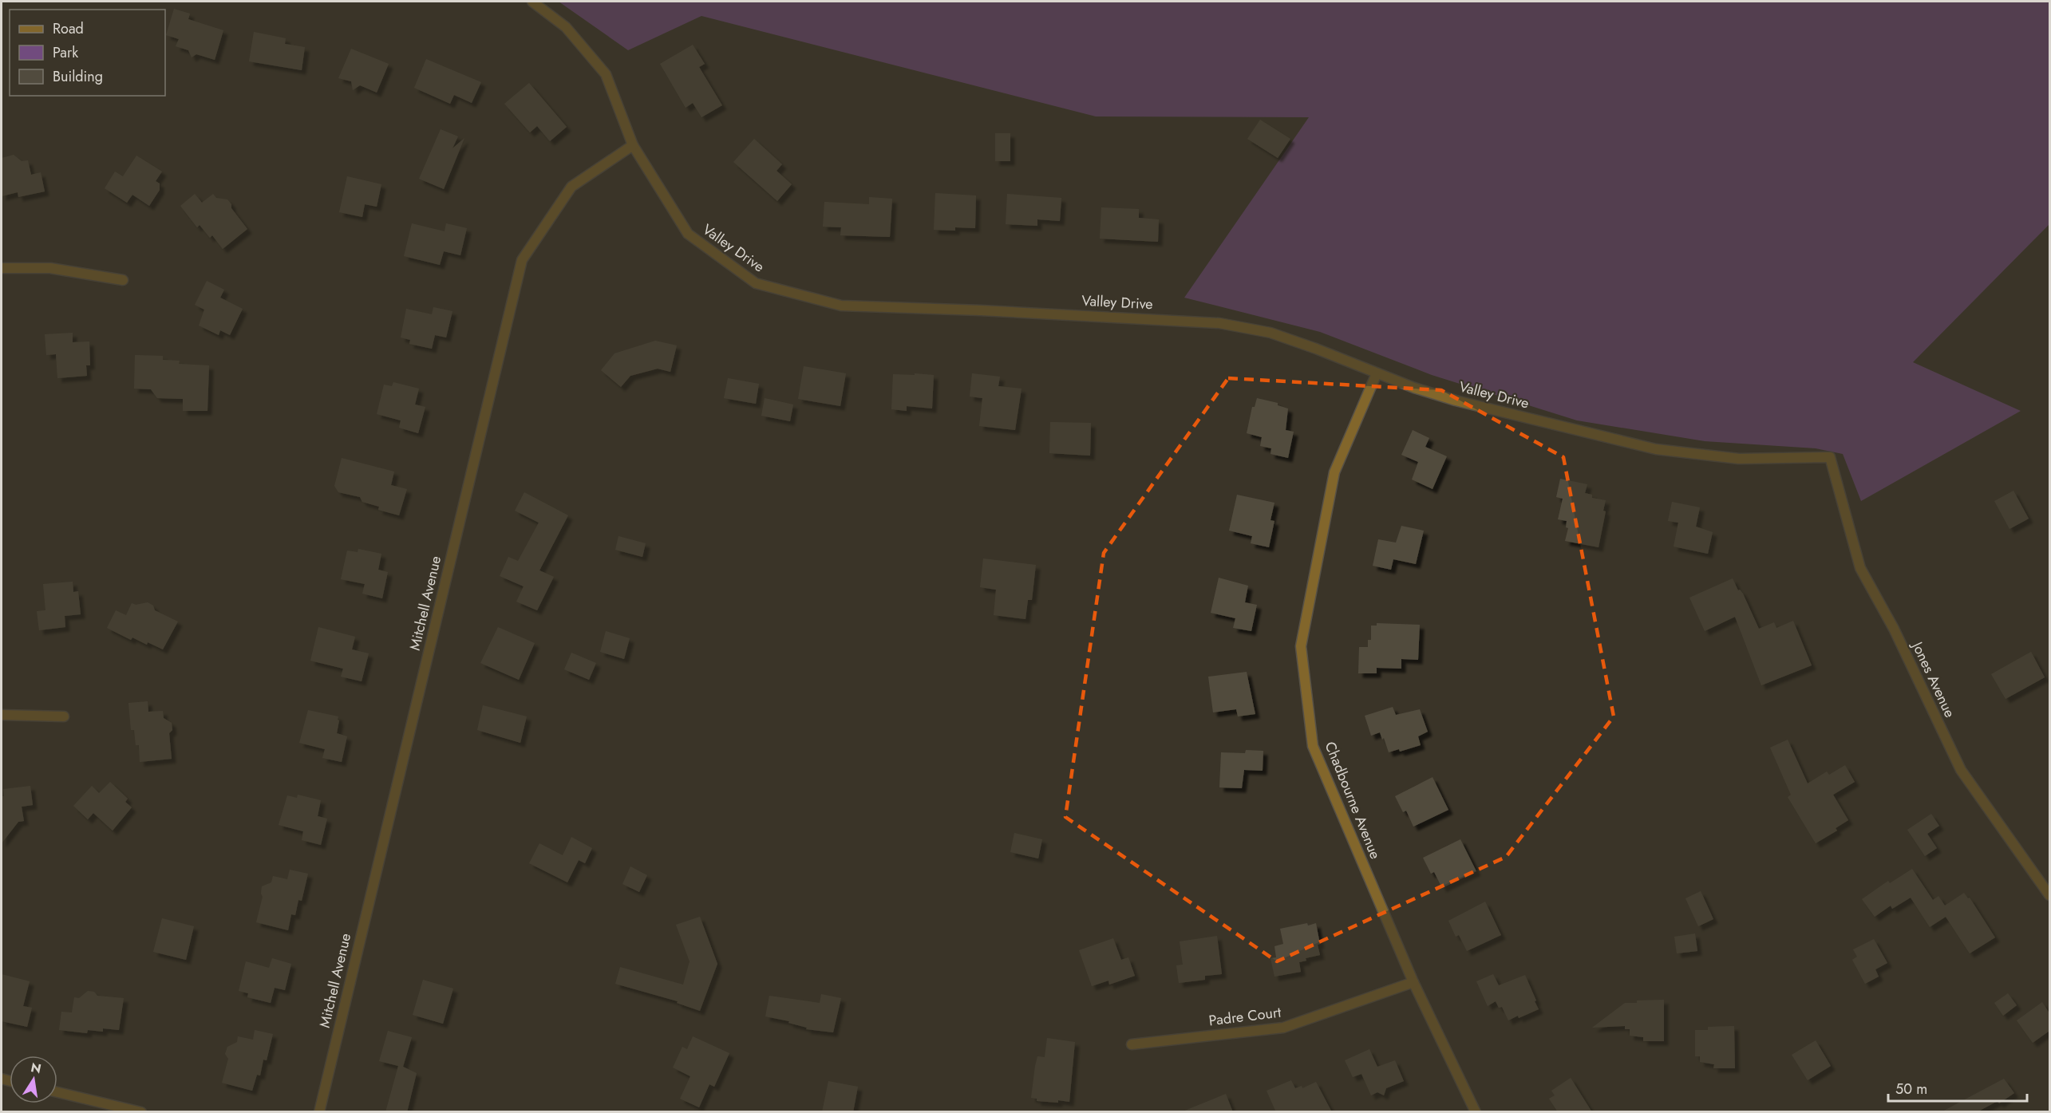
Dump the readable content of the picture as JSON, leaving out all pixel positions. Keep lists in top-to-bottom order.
{
  "streets": {
    "street": [
      "Valley Drive",
      "Mitchell Avenue",
      "Jones Avenue",
      "Chadbourne Avenue",
      "Padre Court"
    ]
  },
  "crossings": [
    ["Valley Drive", "Mitchell Avenue"],
    ["Valley Drive", "Jones Avenue"],
    ["Valley Drive", "Chadbourne Avenue"],
    ["Chadbourne Avenue", "Padre Court"]
  ],
  "legend": ["Road", "Park", "Building"],
  "scale_bar": "50 m",
  "north": "top"
}
